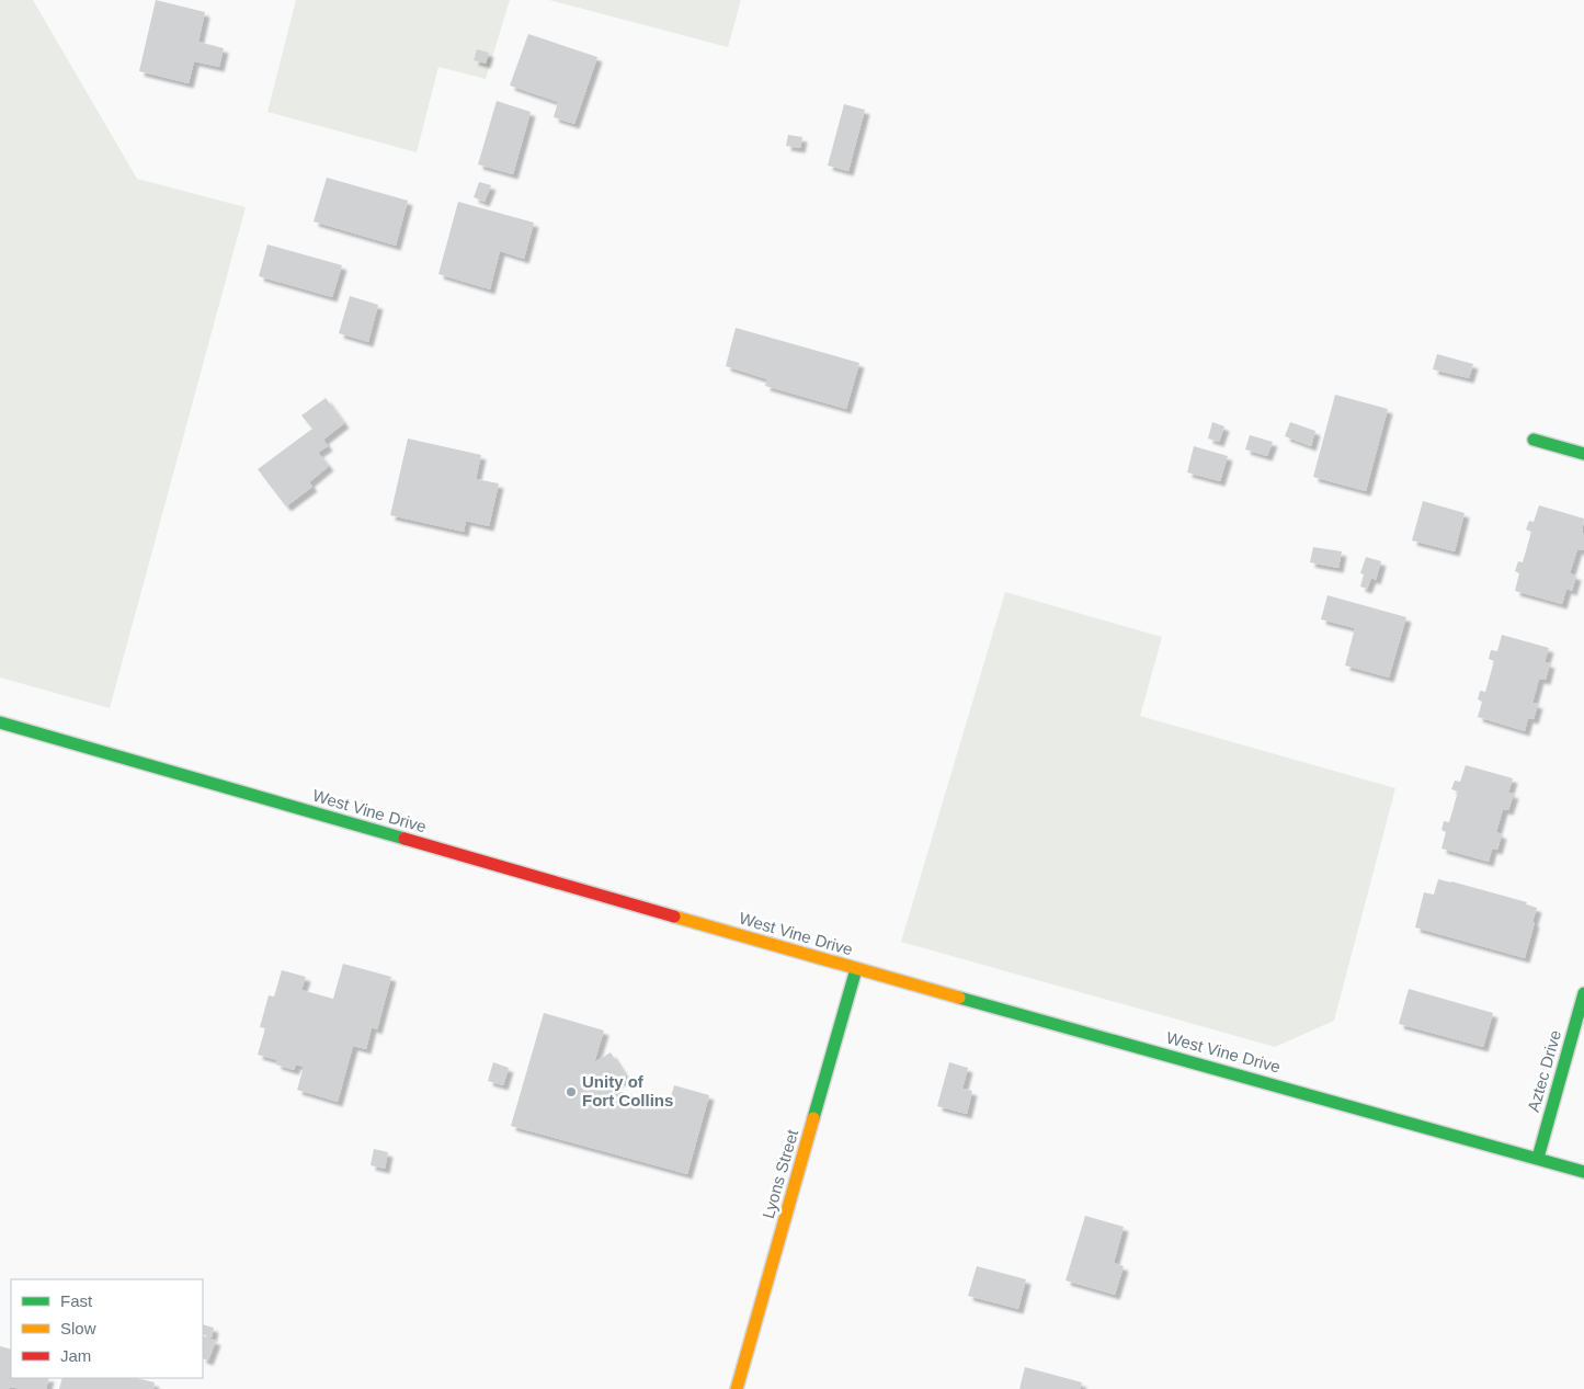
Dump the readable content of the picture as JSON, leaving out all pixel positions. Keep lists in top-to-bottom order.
{
  "streets": {
    "street": ["West Vine Drive", "Aztec Drive", "Lyons Street"]
  },
  "crossings": [
    ["West Vine Drive", "Aztec Drive"],
    ["West Vine Drive", "Lyons Street"]
  ],
  "places": ["Unity of Fort Collins"],
  "legend": ["Fast", "Slow", "Jam"]
}
